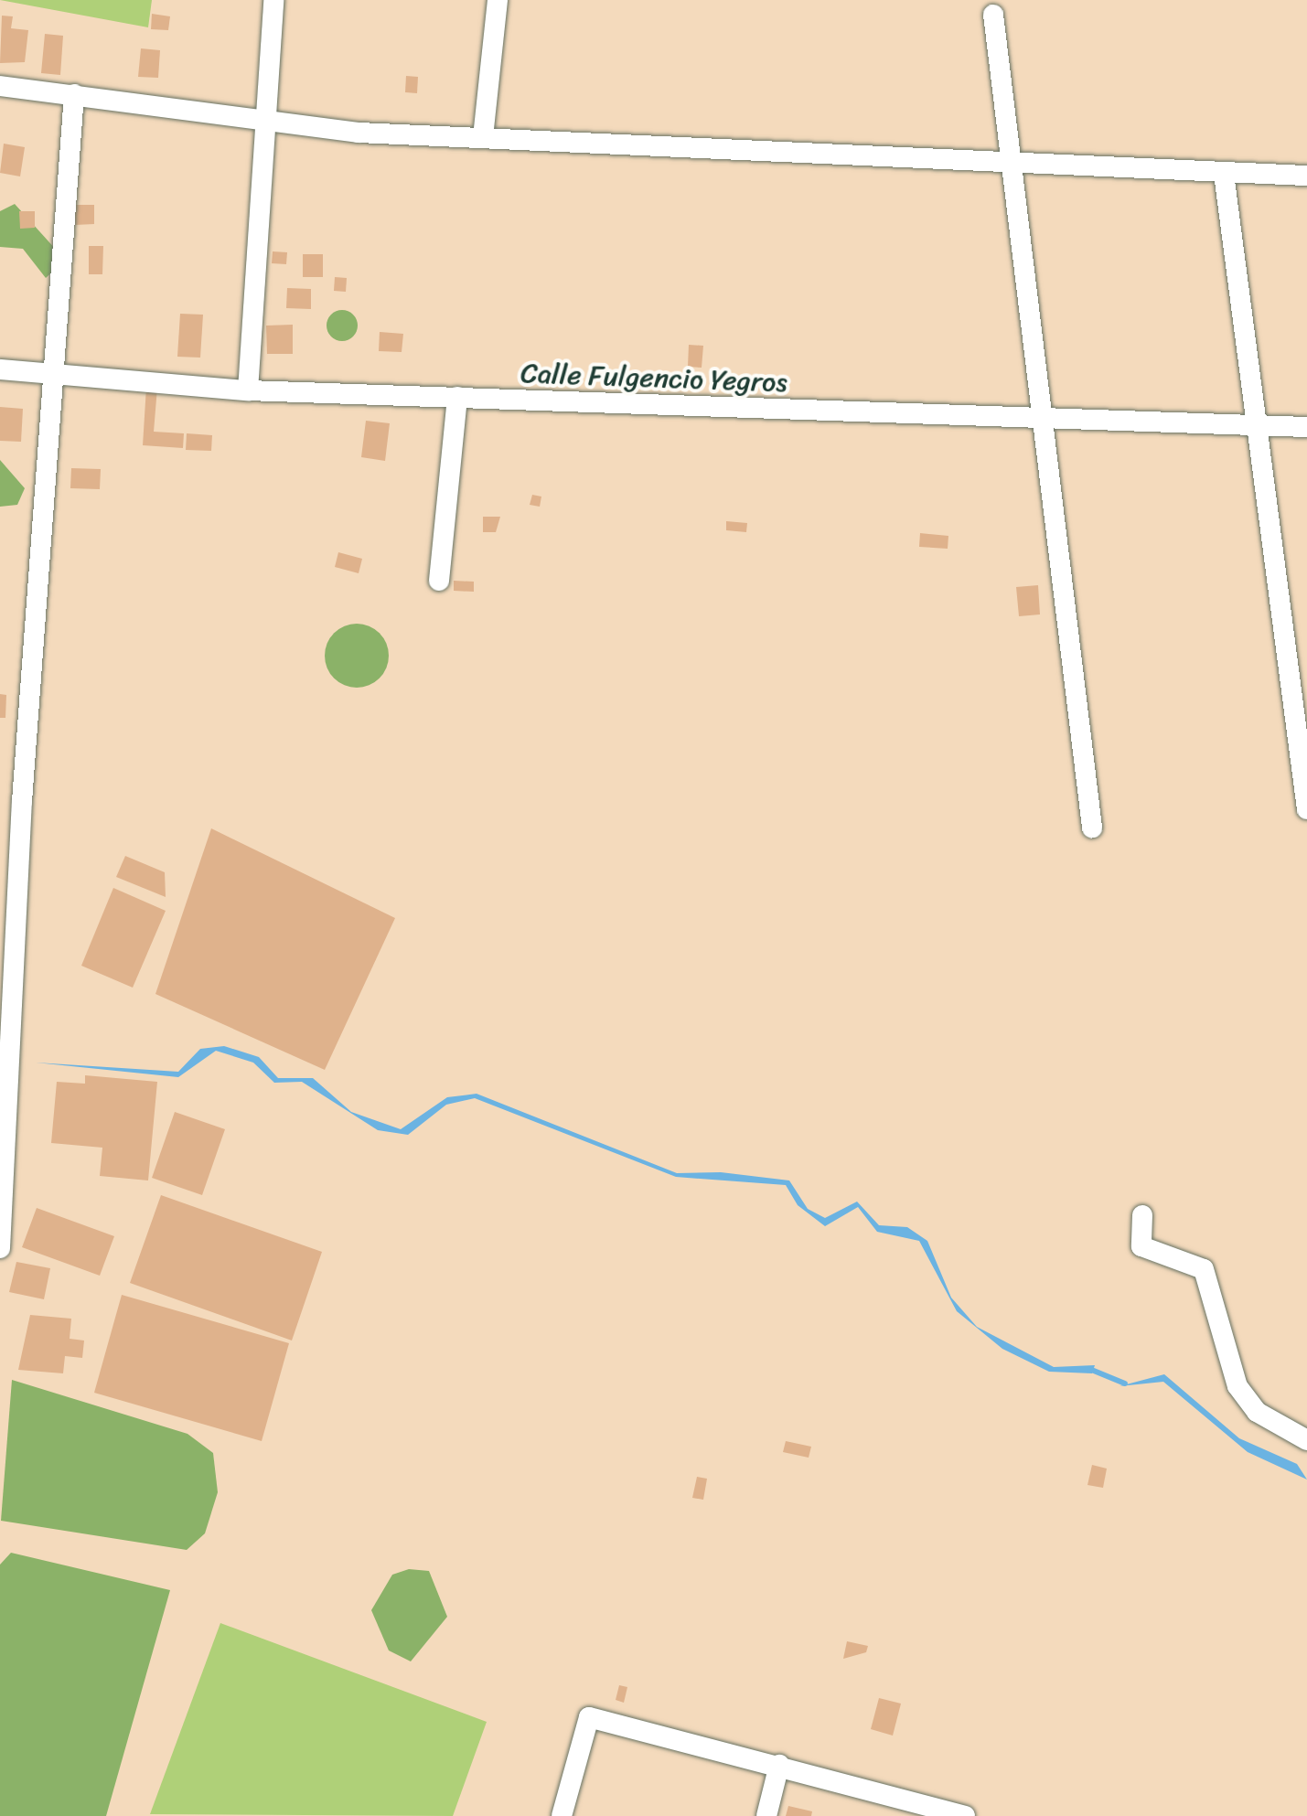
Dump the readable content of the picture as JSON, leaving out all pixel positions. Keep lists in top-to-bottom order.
{
  "streets": {
    "street": ["Calle Fulgencio Yegros"]
  }
}
